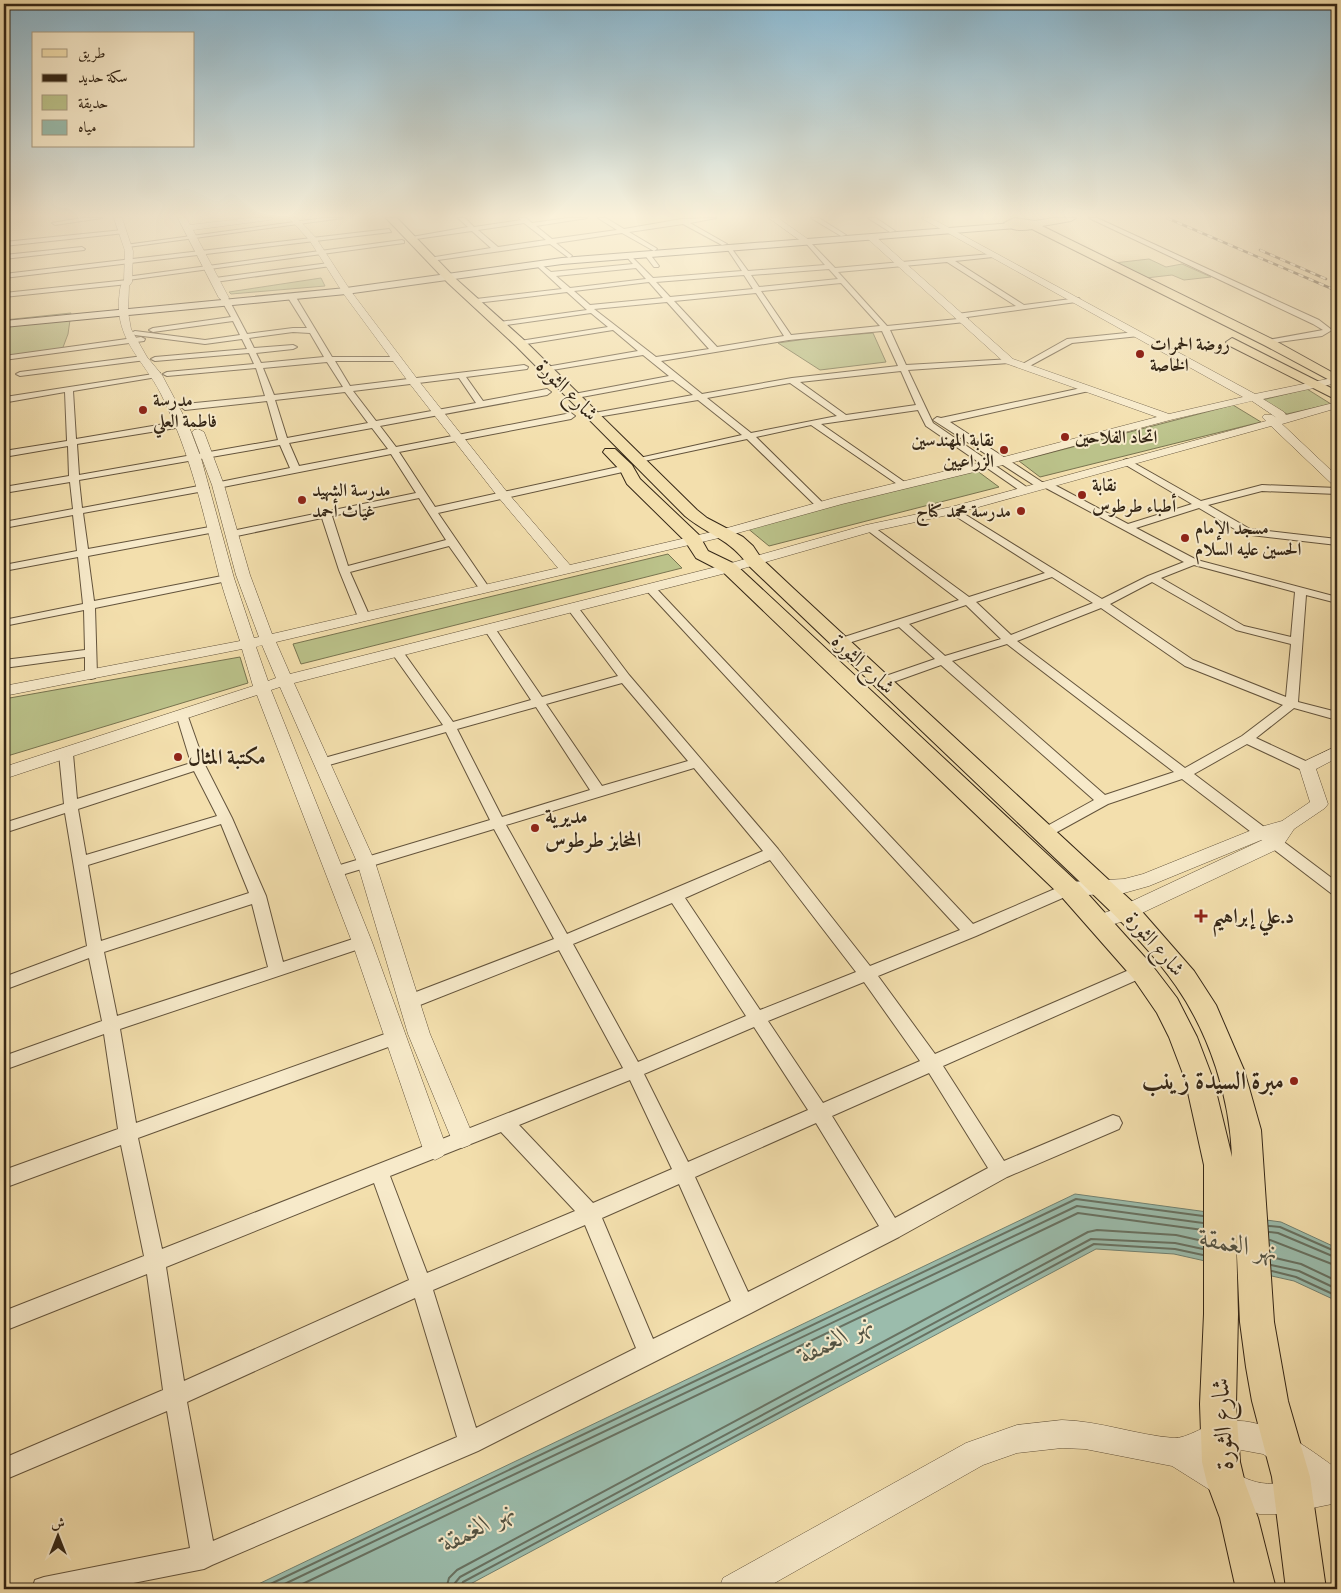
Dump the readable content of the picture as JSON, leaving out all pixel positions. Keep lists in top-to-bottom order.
{
  "streets": {
    "main road": ["شارع الثورة"]
  },
  "water": ["نهر الغمقة"],
  "places": {
    "other": [
      "روضة الحمرات الخاصة",
      "مدرسة فاطمة العلي",
      "اتحاد الفلاحين",
      "نقابة المهندسين الزراعيين",
      "نقابة أطباء طرطوس",
      "مدرسة الشهيد غياث أحمد",
      "مدرسة محمد كناج",
      "مسجد الإمام الحسين عليه السلام",
      "مكتبة المثال",
      "مديرية المخابز طرطوس",
      "مبرة السيدة زينب"
    ],
    "health": ["د.علي إبراهيم"]
  },
  "legend": [
    "طريق",
    "سكة حديد",
    "حديقة",
    "مياه"
  ],
  "north": "top"
}
